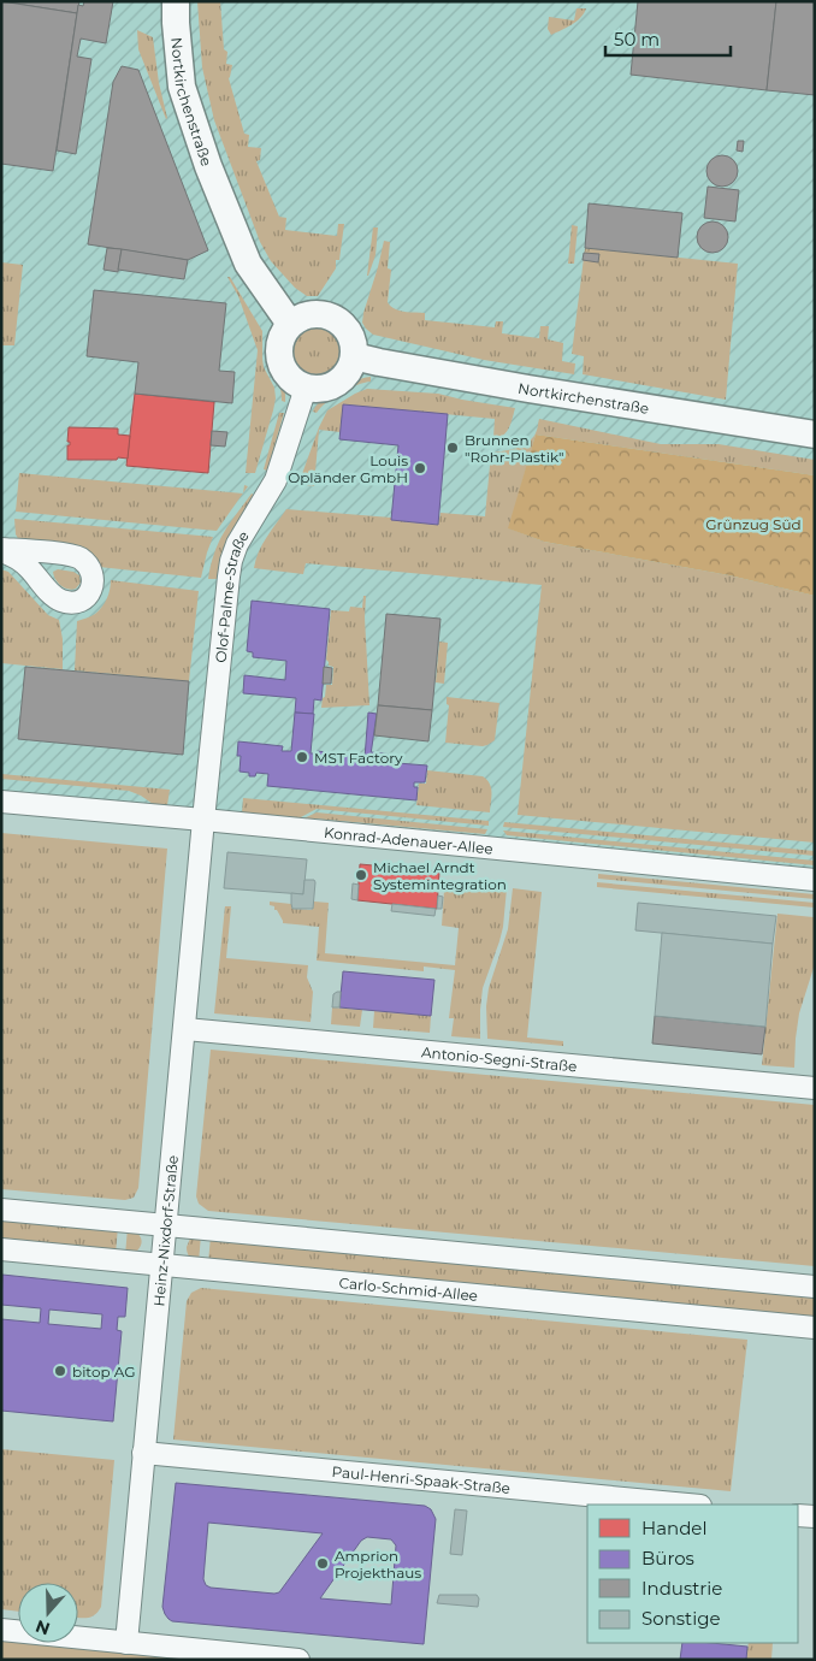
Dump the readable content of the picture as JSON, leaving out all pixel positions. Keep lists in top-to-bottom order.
{
  "streets": {
    "main road": ["Nortkirchenstraße"],
    "street": [
      "Olof-Palme-Straße",
      "Konrad-Adenauer-Allee",
      "Antonio-Segni-Straße",
      "Heinz-Nixdorf-Straße",
      "Carlo-Schmid-Allee",
      "Paul-Henri-Spaak-Straße"
    ]
  },
  "crossings": [
    ["Nortkirchenstraße", "Olof-Palme-Straße"],
    ["Olof-Palme-Straße", "Konrad-Adenauer-Allee"],
    ["Olof-Palme-Straße", "Heinz-Nixdorf-Straße"],
    ["Konrad-Adenauer-Allee", "Heinz-Nixdorf-Straße"],
    ["Antonio-Segni-Straße", "Heinz-Nixdorf-Straße"],
    ["Heinz-Nixdorf-Straße", "Carlo-Schmid-Allee"],
    ["Heinz-Nixdorf-Straße", "Paul-Henri-Spaak-Straße"]
  ],
  "parks": ["Grünzug Süd"],
  "places": [
    "Brunnen \"Rohr-Plastik\"",
    "Louis Opländer GmbH",
    "MST Factory",
    "Michael Arndt Systemintegration",
    "bitop AG",
    "Amprion Projekthaus"
  ],
  "legend": [
    "Handel",
    "Büros",
    "Industrie",
    "Sonstige"
  ],
  "scale_bar": "50 m",
  "north": "bottom"
}
